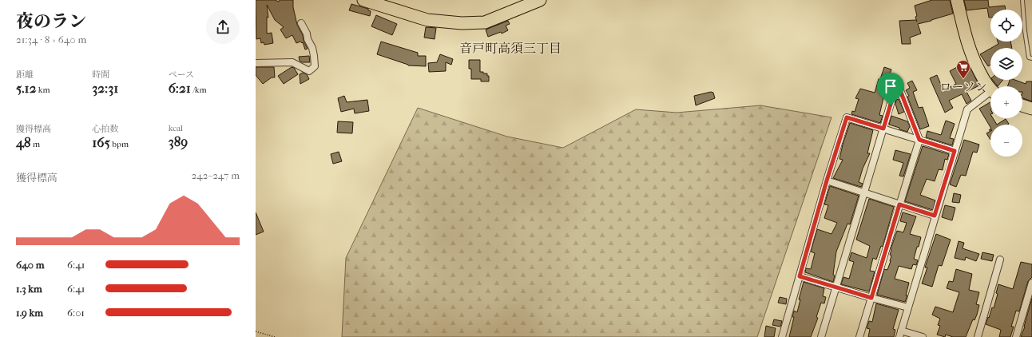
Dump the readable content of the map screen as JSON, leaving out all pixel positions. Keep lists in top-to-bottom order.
{
  "districts": ["音戸町高須三丁目"],
  "places": {
    "supermarket": ["ローソン"]
  },
  "page": {
    "heading": ["夜のラン", "21:34 · 8 × 640 m"],
    "map_buttons": ["+", "−"],
    "stats": [
      ["距離", "5.12 km"],
      ["時間", "32:31"],
      ["ペース", "6:21 /km"],
      ["獲得標高", "48 m"],
      ["心拍数", "165 bpm"],
      ["kcal", "389"]
    ],
    "chart": ["獲得標高", "242–247 m"],
    "list": [
      {
        "name": "640 m",
        "note": "6:41"
      },
      {
        "name": "1.3 km",
        "note": "6:41"
      },
      {
        "name": "1.9 km",
        "note": "6:01"
      }
    ]
  }
}
